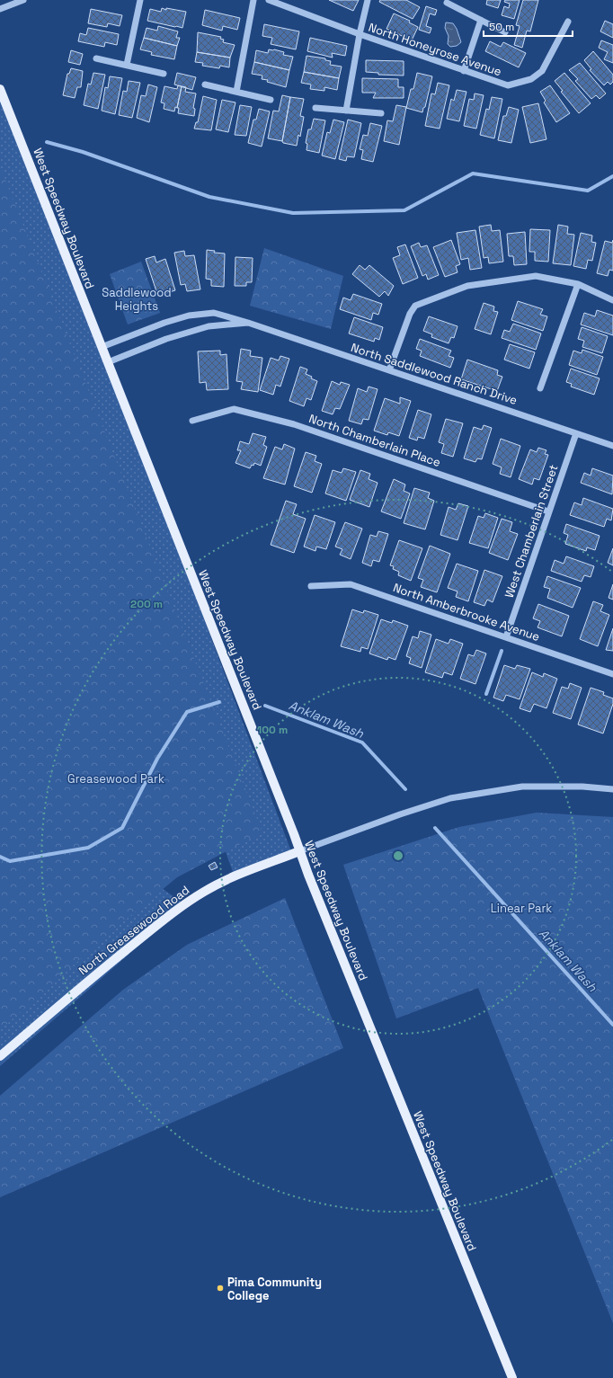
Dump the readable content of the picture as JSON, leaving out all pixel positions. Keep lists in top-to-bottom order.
{
  "streets": {
    "main road": ["West Speedway Boulevard", "North Greasewood Road"],
    "street": [
      "North Honeyrose Avenue",
      "North Saddlewood Ranch Drive",
      "North Chamberlain Place",
      "West Chamberlain Street",
      "North Amberbrooke Avenue"
    ]
  },
  "crossings": [
    ["West Speedway Boulevard", "North Saddlewood Ranch Drive"],
    ["West Speedway Boulevard", "North Greasewood Road"],
    ["North Saddlewood Ranch Drive", "West Chamberlain Street"],
    ["North Chamberlain Place", "West Chamberlain Street"],
    ["West Chamberlain Street", "North Amberbrooke Avenue"]
  ],
  "water": ["Anklam Wash"],
  "parks": ["Saddlewood Heights", "Greasewood Park", "Linear Park"],
  "places": ["Pima Community College"],
  "scale_bar": "50 m",
  "rings": ["200 m", "100 m"]
}
